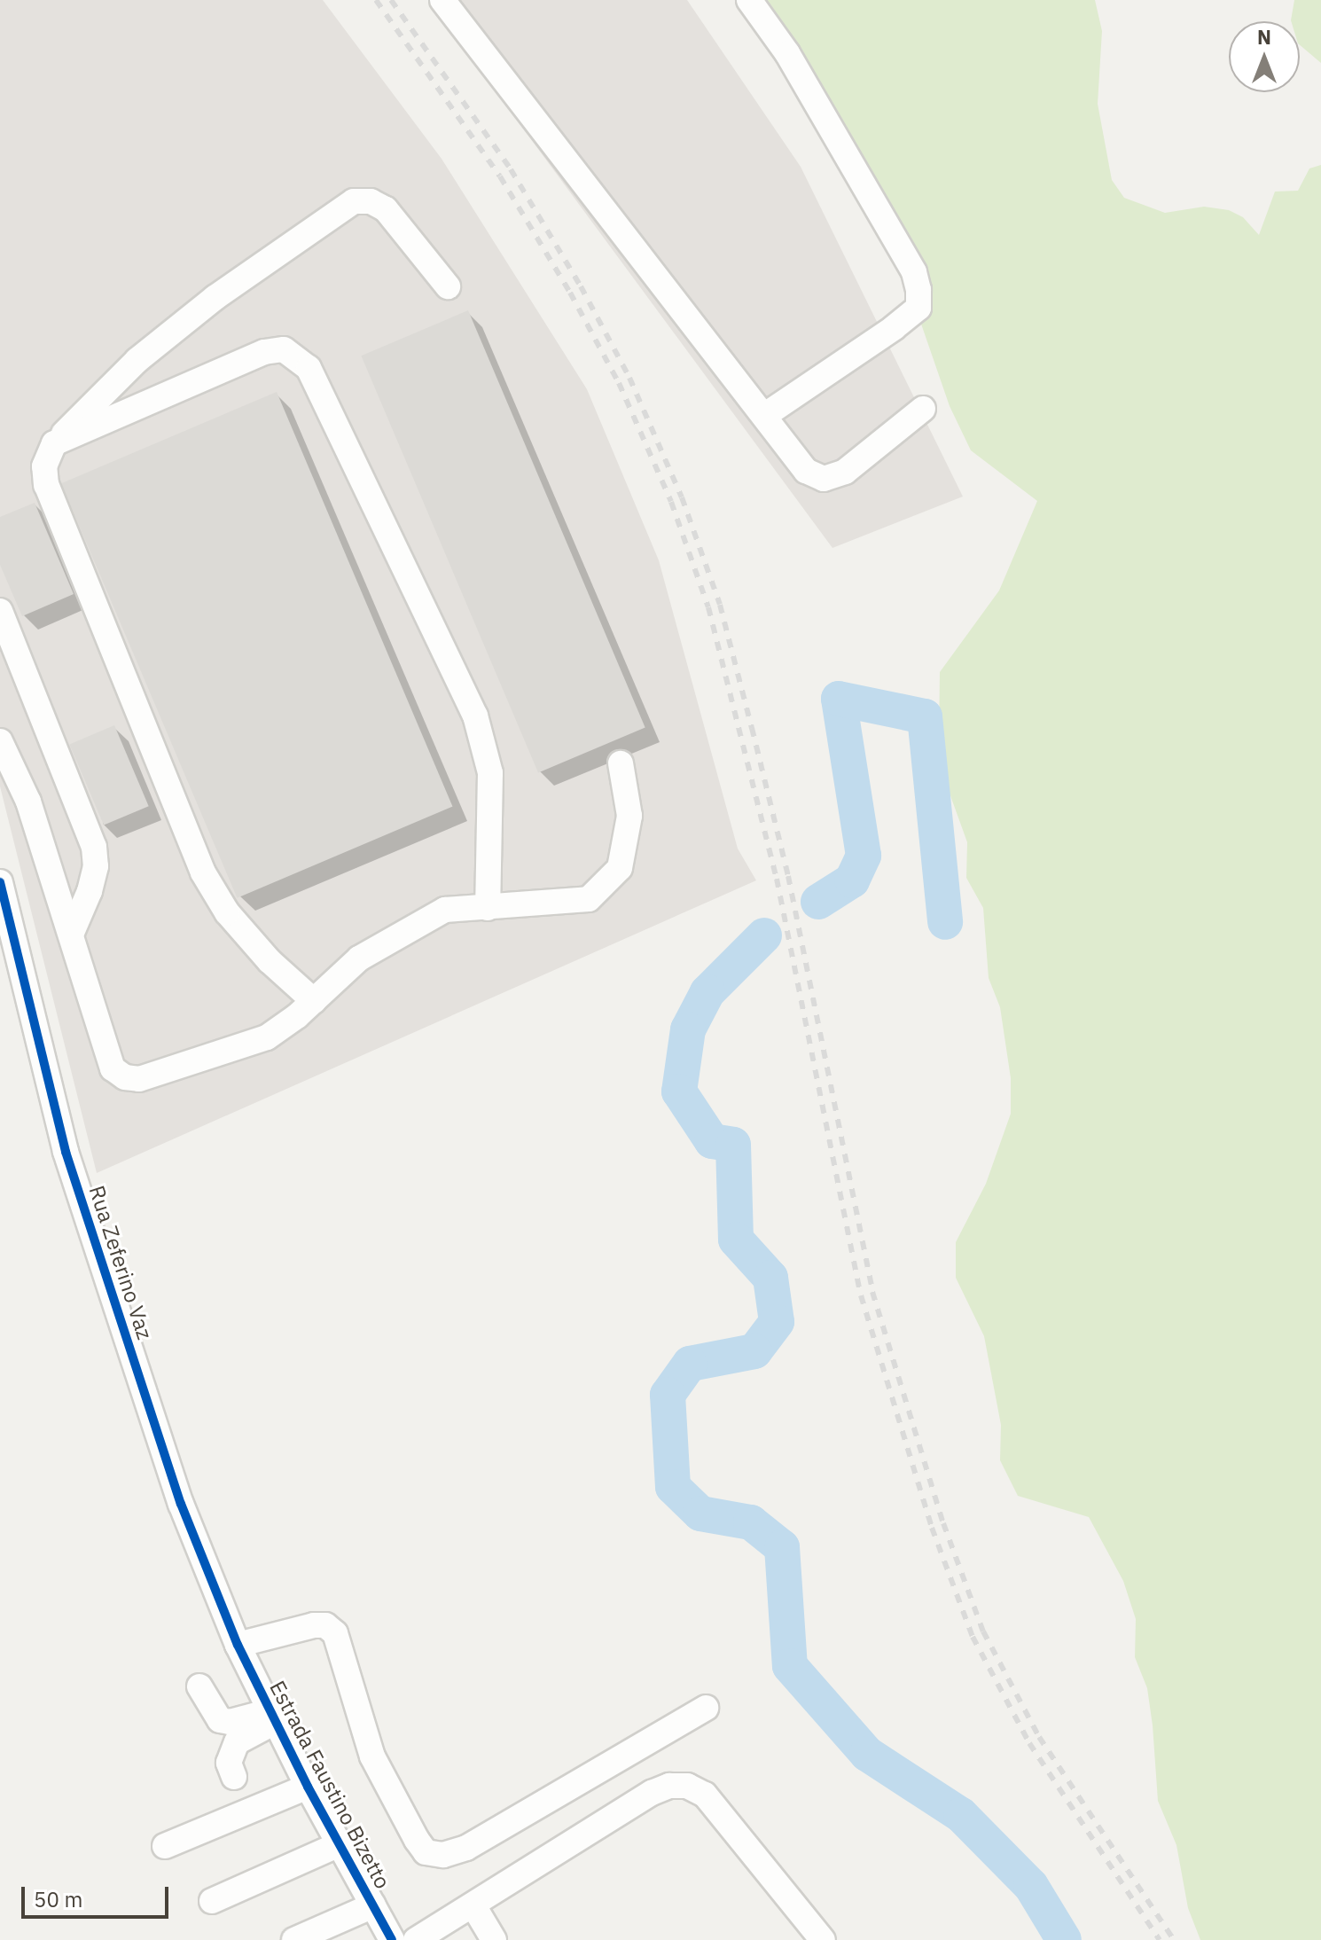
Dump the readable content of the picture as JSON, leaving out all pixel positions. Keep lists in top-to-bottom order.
{
  "streets": {
    "street": ["Rua Zeferino Vaz", "Estrada Faustino Bizetto"]
  },
  "crossings": [
    ["Rua Zeferino Vaz", "Estrada Faustino Bizetto"]
  ],
  "scale_bar": "50 m",
  "north": "top"
}
